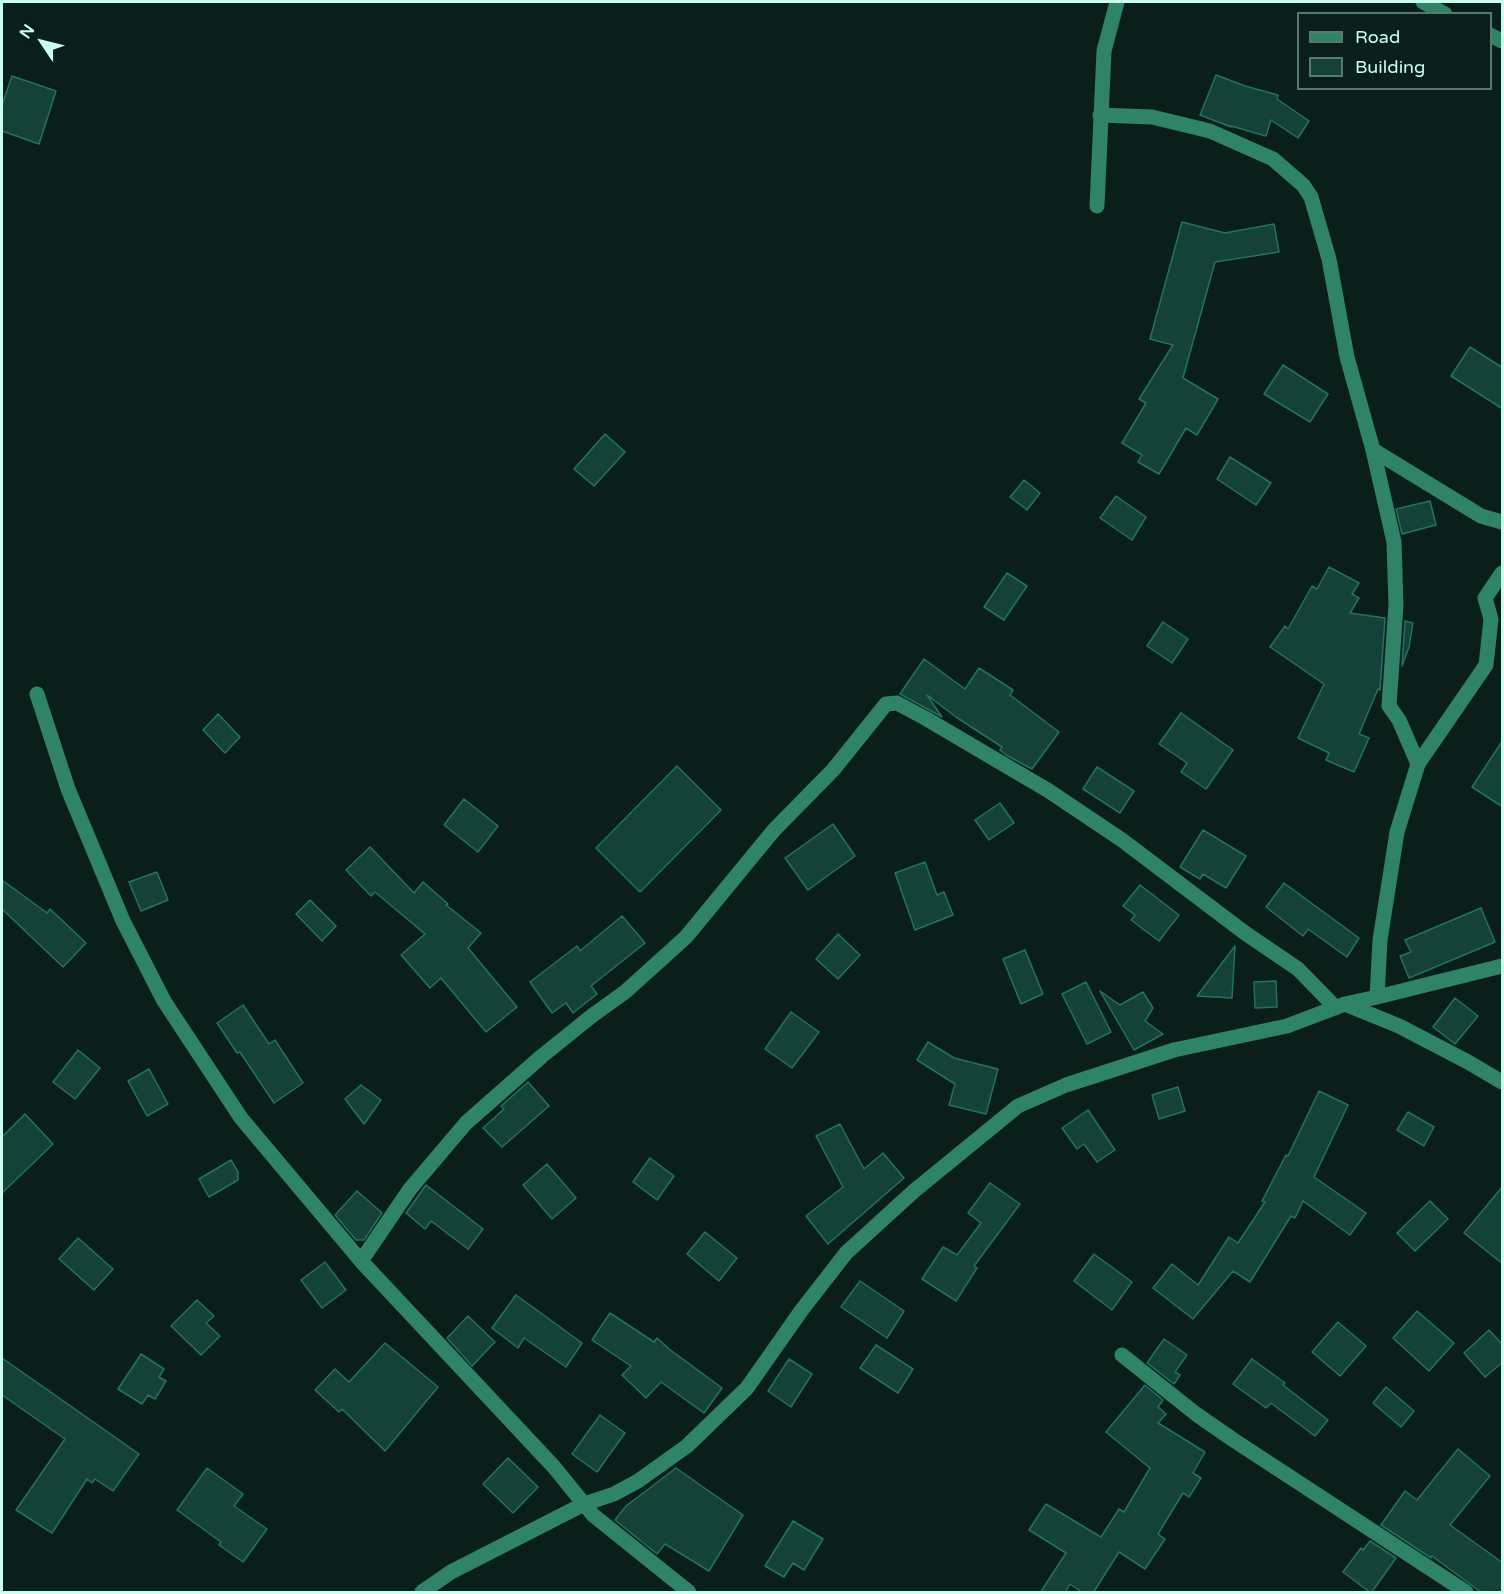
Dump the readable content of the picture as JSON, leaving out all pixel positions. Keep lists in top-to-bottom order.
{
  "legend": ["Road", "Building"],
  "north": "top left"
}
